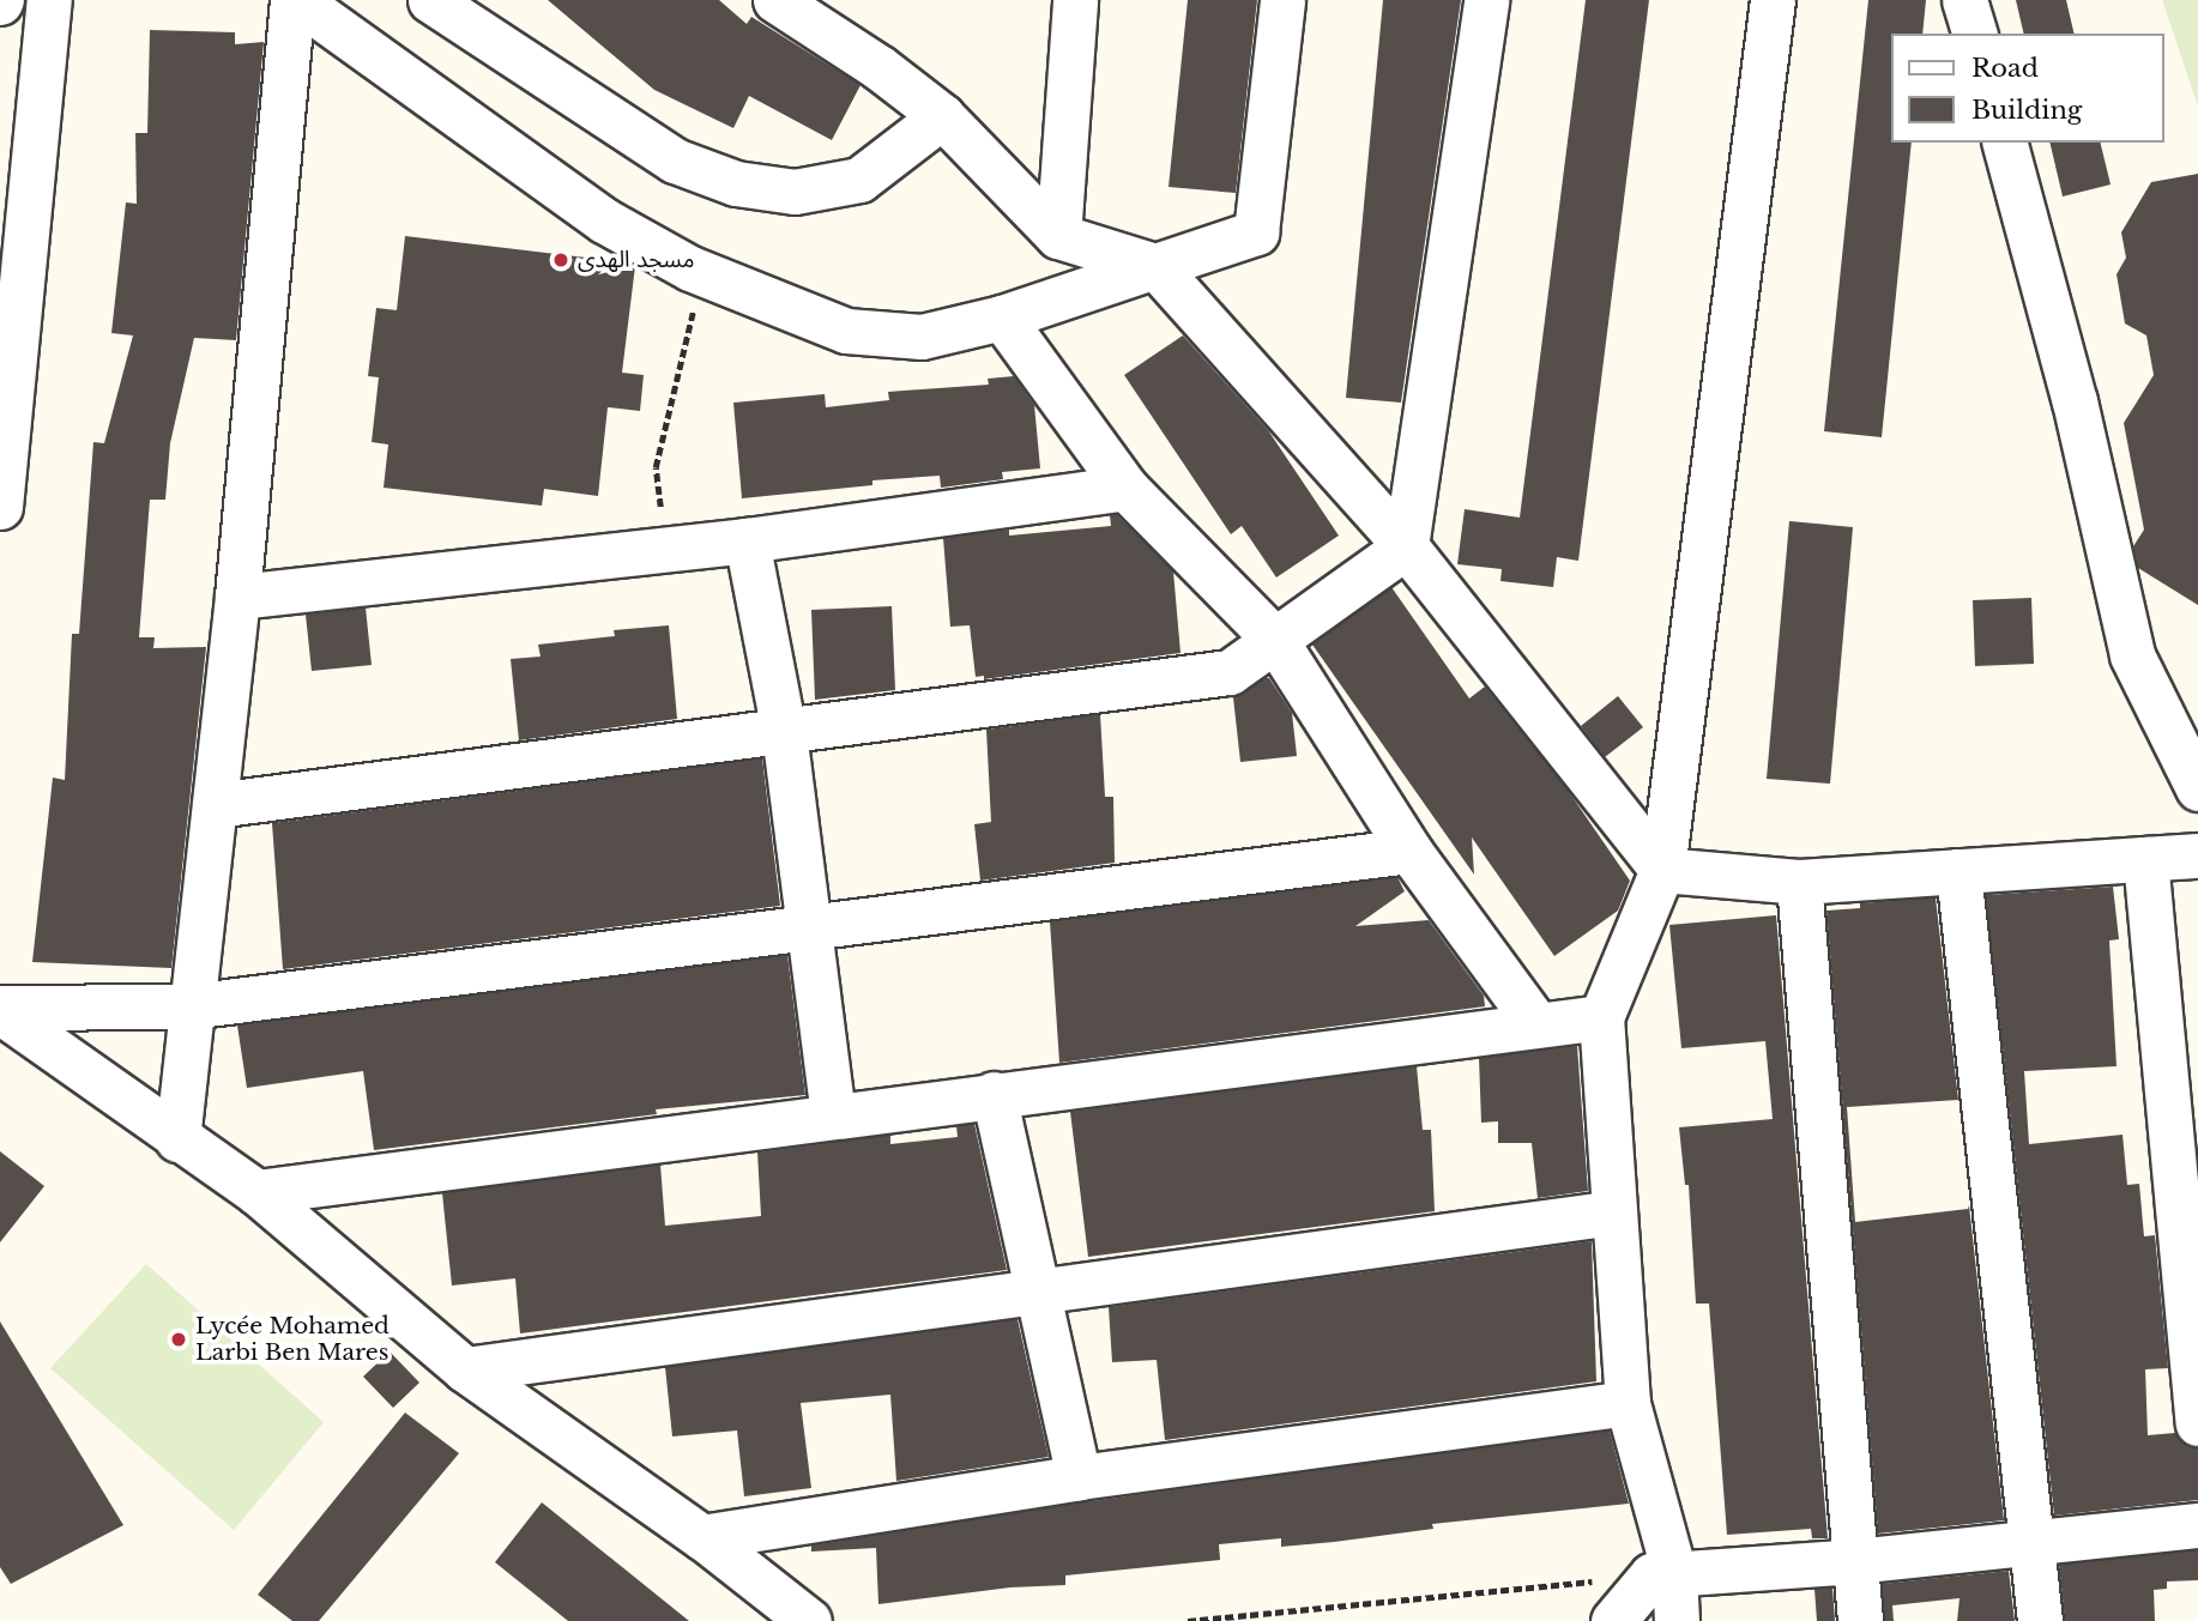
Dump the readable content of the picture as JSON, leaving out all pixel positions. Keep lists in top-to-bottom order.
{
  "places": ["مسجد الهدى", "Lycée Mohamed Larbi Ben Mares"],
  "legend": ["Road", "Building"]
}
